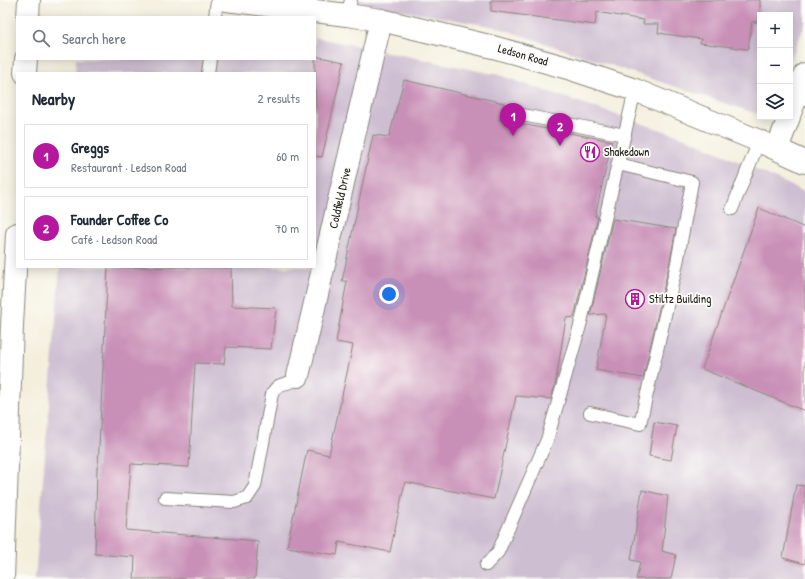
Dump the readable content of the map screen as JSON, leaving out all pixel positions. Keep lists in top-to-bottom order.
{
  "streets": {
    "street": ["Ledson Road", "Coldfield Drive"]
  },
  "crossings": [
    ["Ledson Road", "Coldfield Drive"]
  ],
  "places": {
    "restaurant": ["Shakedown"],
    "building": ["Stiltz Building"]
  },
  "page": {
    "map_buttons": ["+", "−"],
    "search": "Search here",
    "heading": ["Nearby", "2 results"],
    "pins": ["1", "2"],
    "list": [
      {
        "mark": "1",
        "name": "Greggs",
        "note": "Restaurant · Ledson Road",
        "value": "60 m"
      },
      {
        "mark": "2",
        "name": "Founder Coffee Co",
        "note": "Café · Ledson Road",
        "value": "70 m"
      }
    ]
  }
}
